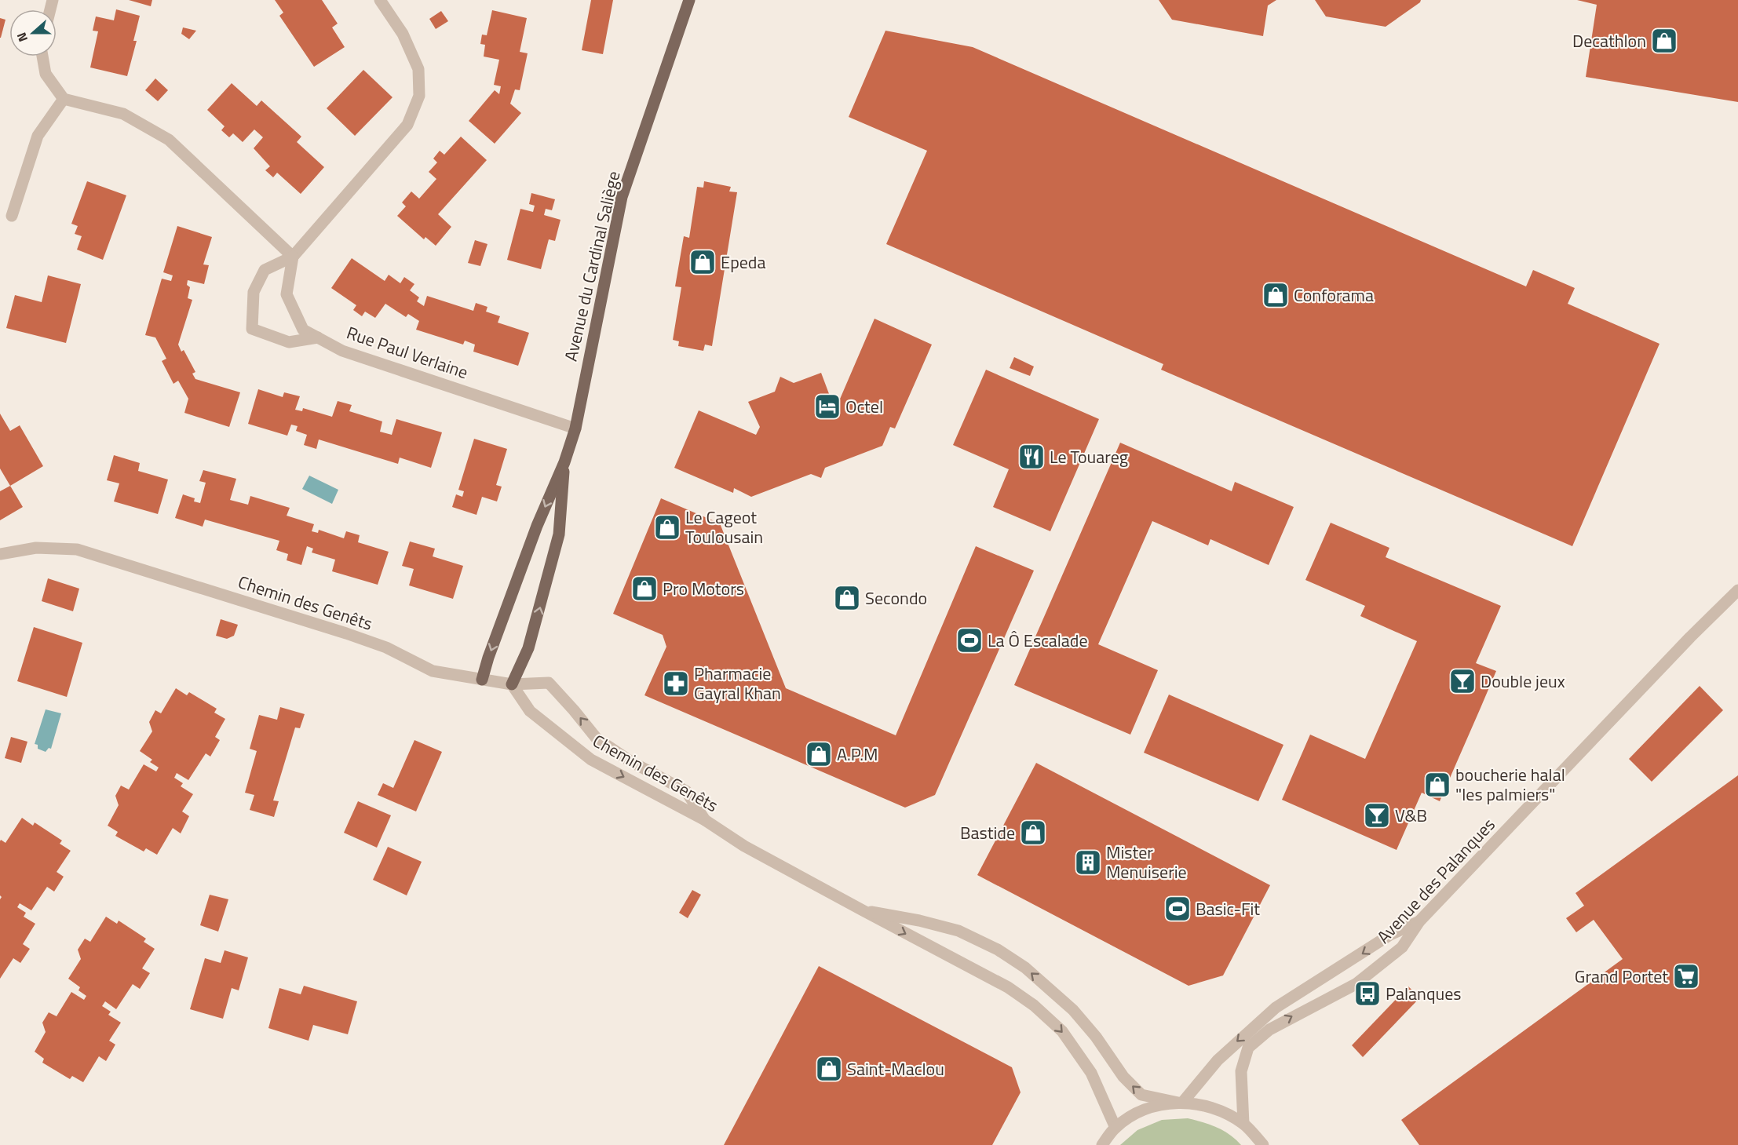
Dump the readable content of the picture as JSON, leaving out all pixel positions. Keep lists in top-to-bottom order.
{
  "streets": {
    "main road": ["Avenue du Cardinal Saliège"],
    "street": ["Rue Paul Verlaine", "Chemin des Genêts", "Avenue des Palanques"]
  },
  "crossings": [
    ["Avenue du Cardinal Saliège", "Rue Paul Verlaine"]
  ],
  "places": {
    "shop": [
      "Decathlon",
      "Epeda",
      "Conforama",
      "Le Cageot Toulousain",
      "Pro Motors",
      "Secondo",
      "A.P.M",
      "boucherie halal \"les palmiers\"",
      "Bastide",
      "Saint-Maclou"
    ],
    "hotel": ["Octel"],
    "restaurant": ["Le Touareg"],
    "sports": ["La Ô Escalade", "Basic-Fit"],
    "bar": ["Double jeux", "V&B"],
    "pharmacy": ["Pharmacie Gayral Khan"],
    "building": ["Mister Menuiserie"],
    "supermarket": ["Grand Portet"],
    "bus stop": ["Palanques"]
  },
  "north": "left"
}
